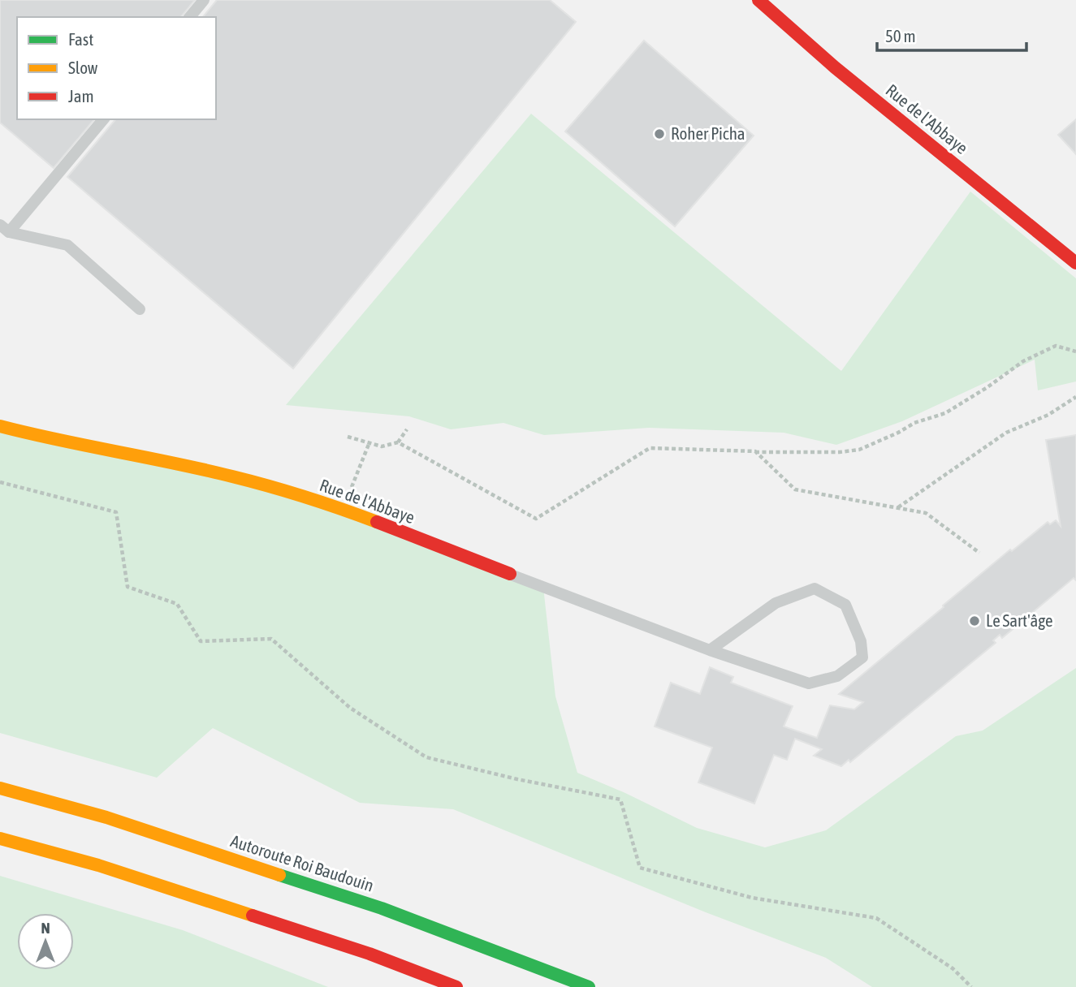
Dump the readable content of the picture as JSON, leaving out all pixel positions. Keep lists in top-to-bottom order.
{
  "streets": {
    "main road": ["Rue de l'Abbaye", "Autoroute Roi Baudouin"]
  },
  "places": ["Roher Picha", "Le Sart'âge"],
  "legend": ["Fast", "Slow", "Jam"],
  "scale_bar": "50 m",
  "north": "top"
}
